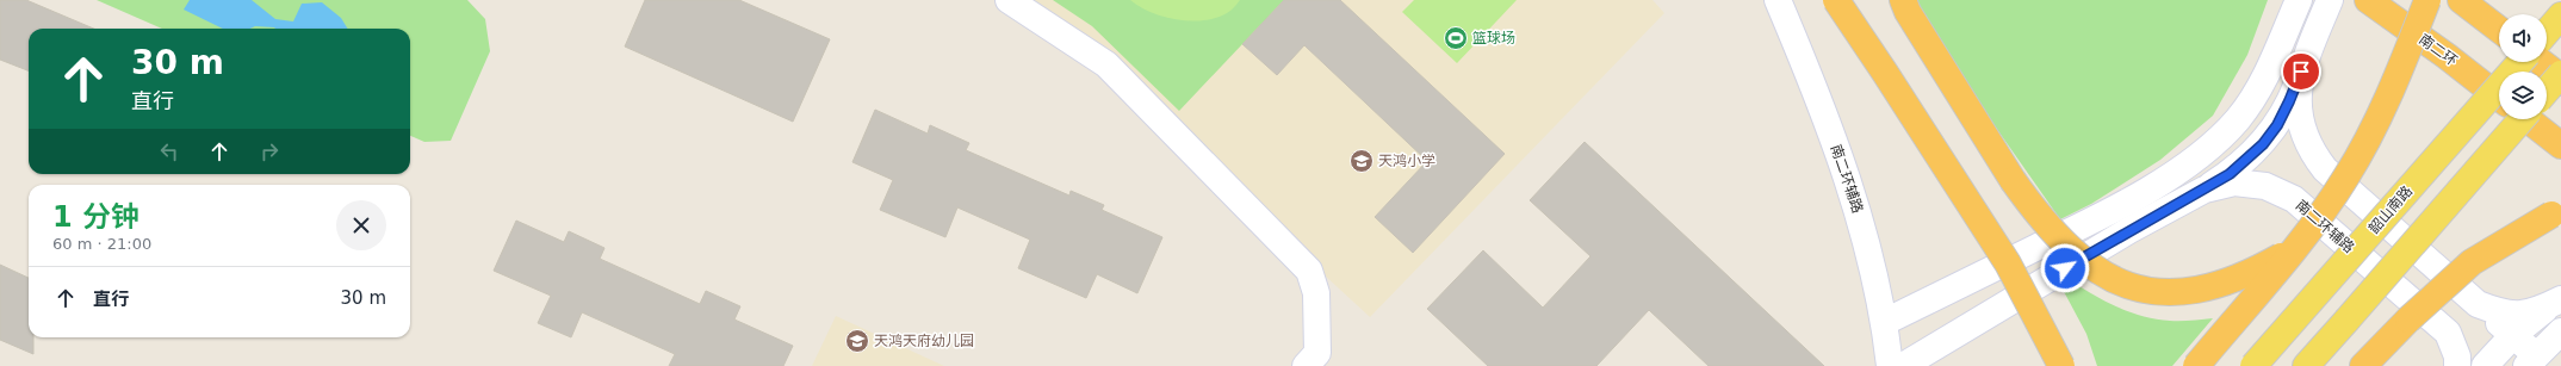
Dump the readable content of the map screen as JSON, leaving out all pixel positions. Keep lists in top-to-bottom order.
{
  "streets": {
    "highway": ["南二环"],
    "main road": ["韶山南路"],
    "street": ["南二环辅路"]
  },
  "places": {
    "sports": ["篮球场"],
    "school or university": ["天鸿小学", "天鸿天府幼儿园"]
  },
  "page": {
    "turn": ["30 m", "直行"],
    "heading": ["1 分钟", "60 m · 21:00"],
    "list": [
      {
        "name": "直行",
        "value": "30 m"
      }
    ]
  }
}
